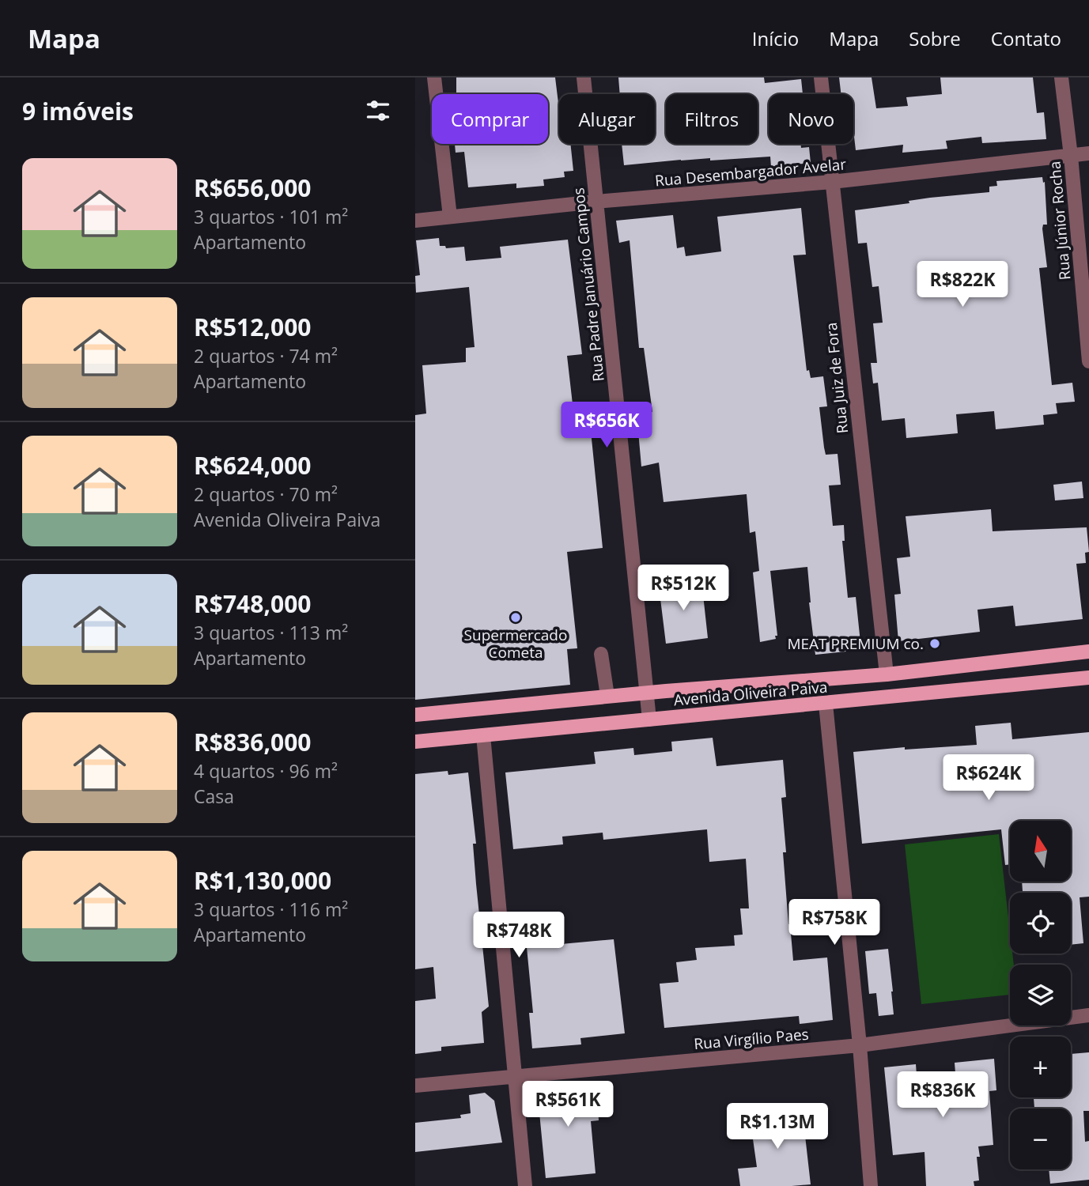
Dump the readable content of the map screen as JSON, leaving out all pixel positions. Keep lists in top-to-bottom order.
{
  "streets": {
    "main road": ["Avenida Oliveira Paiva"],
    "street": [
      "Rua Desembargador Avelar",
      "Rua Júnior Rocha",
      "Rua Padre Januário Campos",
      "Rua Juiz de Fora",
      "Rua Virgílio Paes"
    ]
  },
  "crossings": [
    ["Rua Desembargador Avelar", "Rua Júnior Rocha"],
    ["Rua Desembargador Avelar", "Rua Padre Januário Campos"],
    ["Rua Desembargador Avelar", "Rua Juiz de Fora"],
    ["Rua Padre Januário Campos", "Avenida Oliveira Paiva"],
    ["Rua Juiz de Fora", "Avenida Oliveira Paiva"]
  ],
  "places": ["Supermercado Cometa", "MEAT PREMIUM co."],
  "north": "top",
  "page": {
    "header": "Mapa",
    "nav": [
      "Início",
      "Mapa",
      "Sobre",
      "Contato"
    ],
    "heading": "9 imóveis",
    "chip": [
      "Comprar",
      "Alugar",
      "Filtros",
      "Novo"
    ],
    "list": [
      {
        "name": "R$656,000",
        "note": "3 quartos · 101 m² · Apartamento"
      },
      {
        "name": "R$512,000",
        "note": "2 quartos · 74 m² · Apartamento"
      },
      {
        "name": "R$624,000",
        "note": "2 quartos · 70 m² · Avenida Oliveira Paiva"
      },
      {
        "name": "R$748,000",
        "note": "3 quartos · 113 m² · Apartamento"
      },
      {
        "name": "R$836,000",
        "note": "4 quartos · 96 m² · Casa"
      },
      {
        "name": "R$1,130,000",
        "note": "3 quartos · 116 m² · Apartamento"
      }
    ],
    "price": [
      "R$822K",
      "R$656K",
      "R$512K",
      "R$624K",
      "R$758K",
      "R$748K",
      "R$836K",
      "R$561K",
      "R$1.13M"
    ],
    "map_buttons": ["+", "−"]
  }
}
